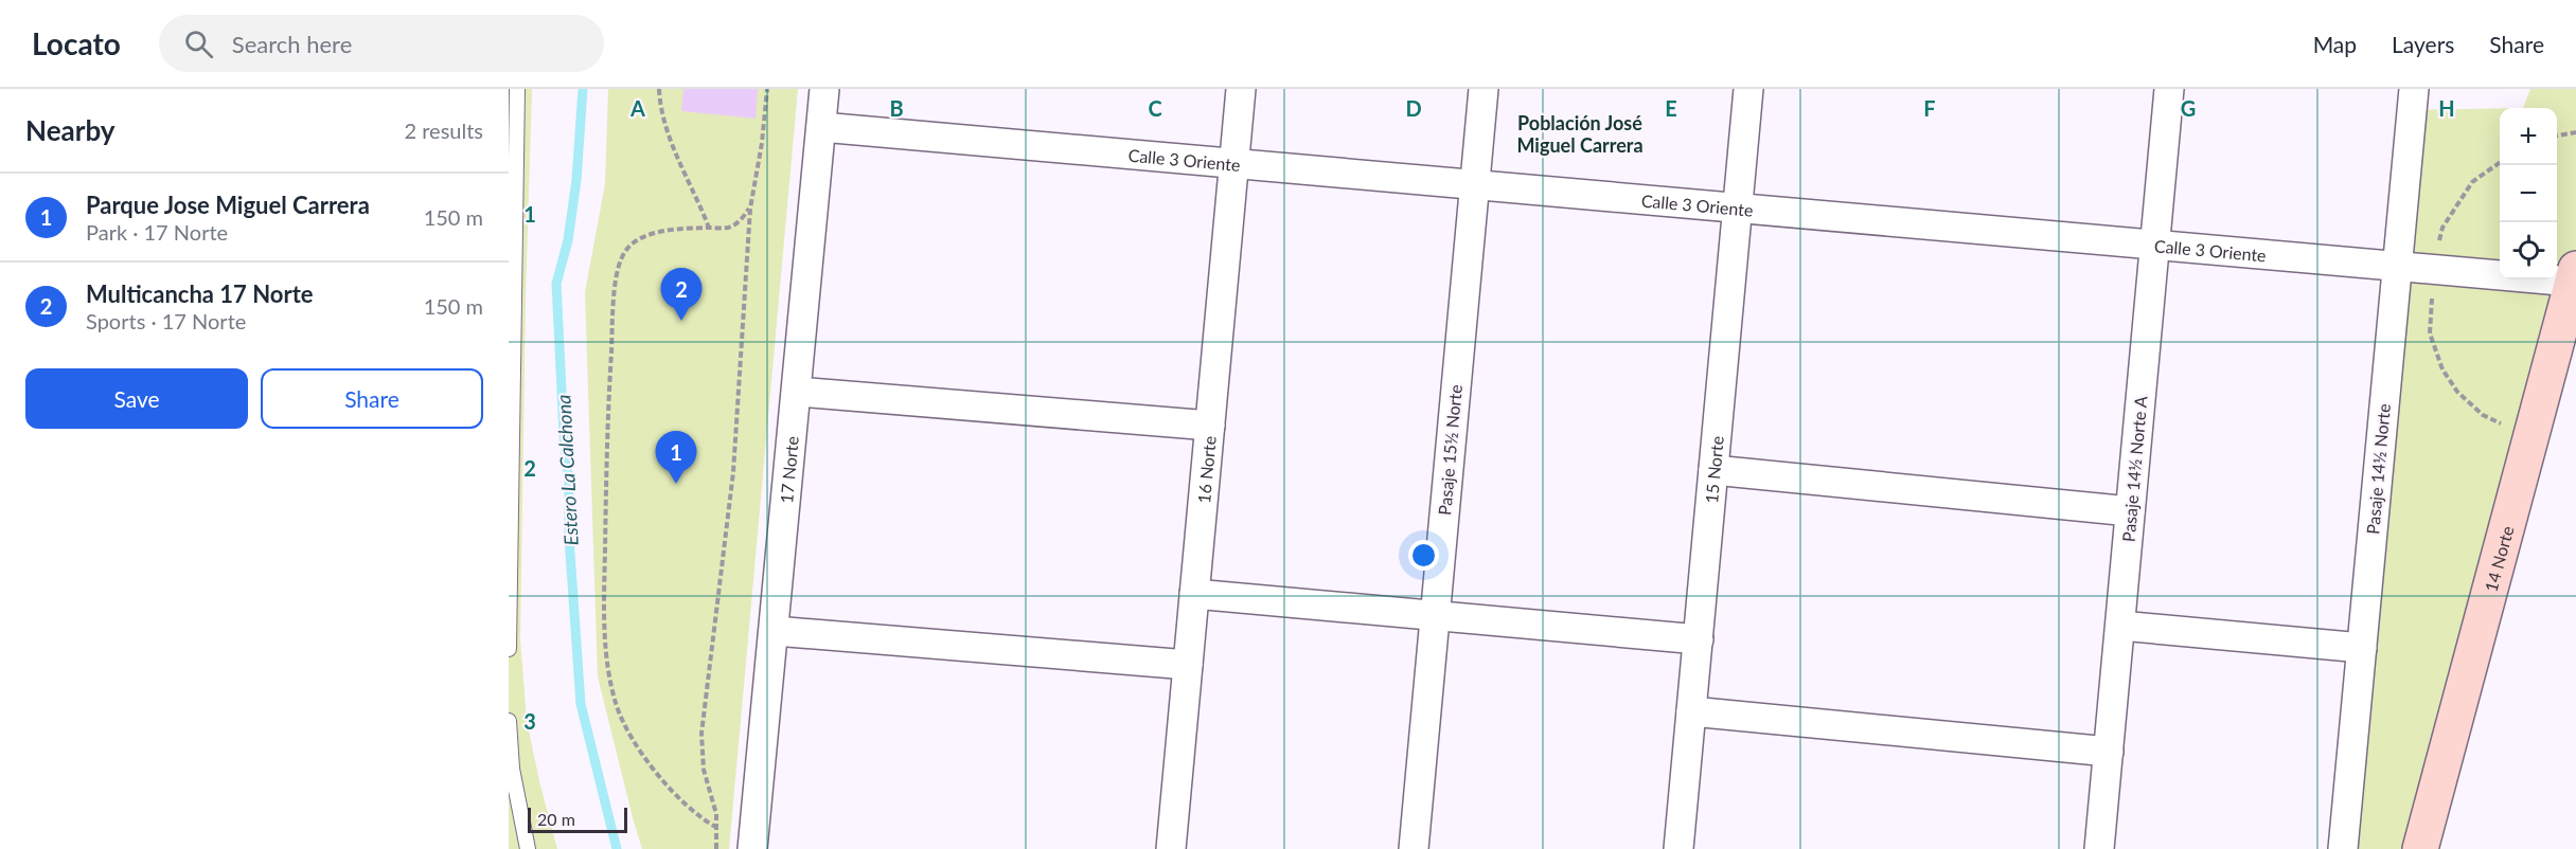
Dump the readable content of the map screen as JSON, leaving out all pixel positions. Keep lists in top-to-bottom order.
{
  "streets": {
    "street": [
      "Calle 3 Oriente",
      "Pasaje 15½ Norte",
      "17 Norte",
      "16 Norte",
      "15 Norte",
      "Pasaje 14½ Norte A",
      "Pasaje 14½ Norte",
      "14 Norte"
    ]
  },
  "crossings": [
    ["Calle 3 Oriente", "Pasaje 15½ Norte"],
    ["Calle 3 Oriente", "17 Norte"],
    ["Calle 3 Oriente", "16 Norte"],
    ["Calle 3 Oriente", "15 Norte"],
    ["Calle 3 Oriente", "Pasaje 14½ Norte A"],
    ["Calle 3 Oriente", "Pasaje 14½ Norte"],
    ["Calle 3 Oriente", "14 Norte"]
  ],
  "districts": ["Población José Miguel Carrera"],
  "water": ["Estero La Calchona"],
  "scale_bar": "20 m",
  "page": {
    "header": "Locato",
    "search": "Search here",
    "nav": ["Map", "Layers", "Share"],
    "heading": ["Nearby", "2 results"],
    "map_buttons": ["+", "−"],
    "list": [
      {
        "mark": "1",
        "name": "Parque Jose Miguel Carrera",
        "note": "Park · 17 Norte",
        "value": "150 m"
      },
      {
        "mark": "2",
        "name": "Multicancha 17 Norte",
        "note": "Sports · 17 Norte",
        "value": "150 m"
      }
    ],
    "pins": ["2", "1"],
    "buttons": ["Save", "Share"],
    "scale": "20 m"
  },
  "grid": {
    "columns": [
      "A",
      "B",
      "C",
      "D",
      "E",
      "F",
      "G",
      "H"
    ],
    "rows": ["1", "2", "3"]
  }
}
